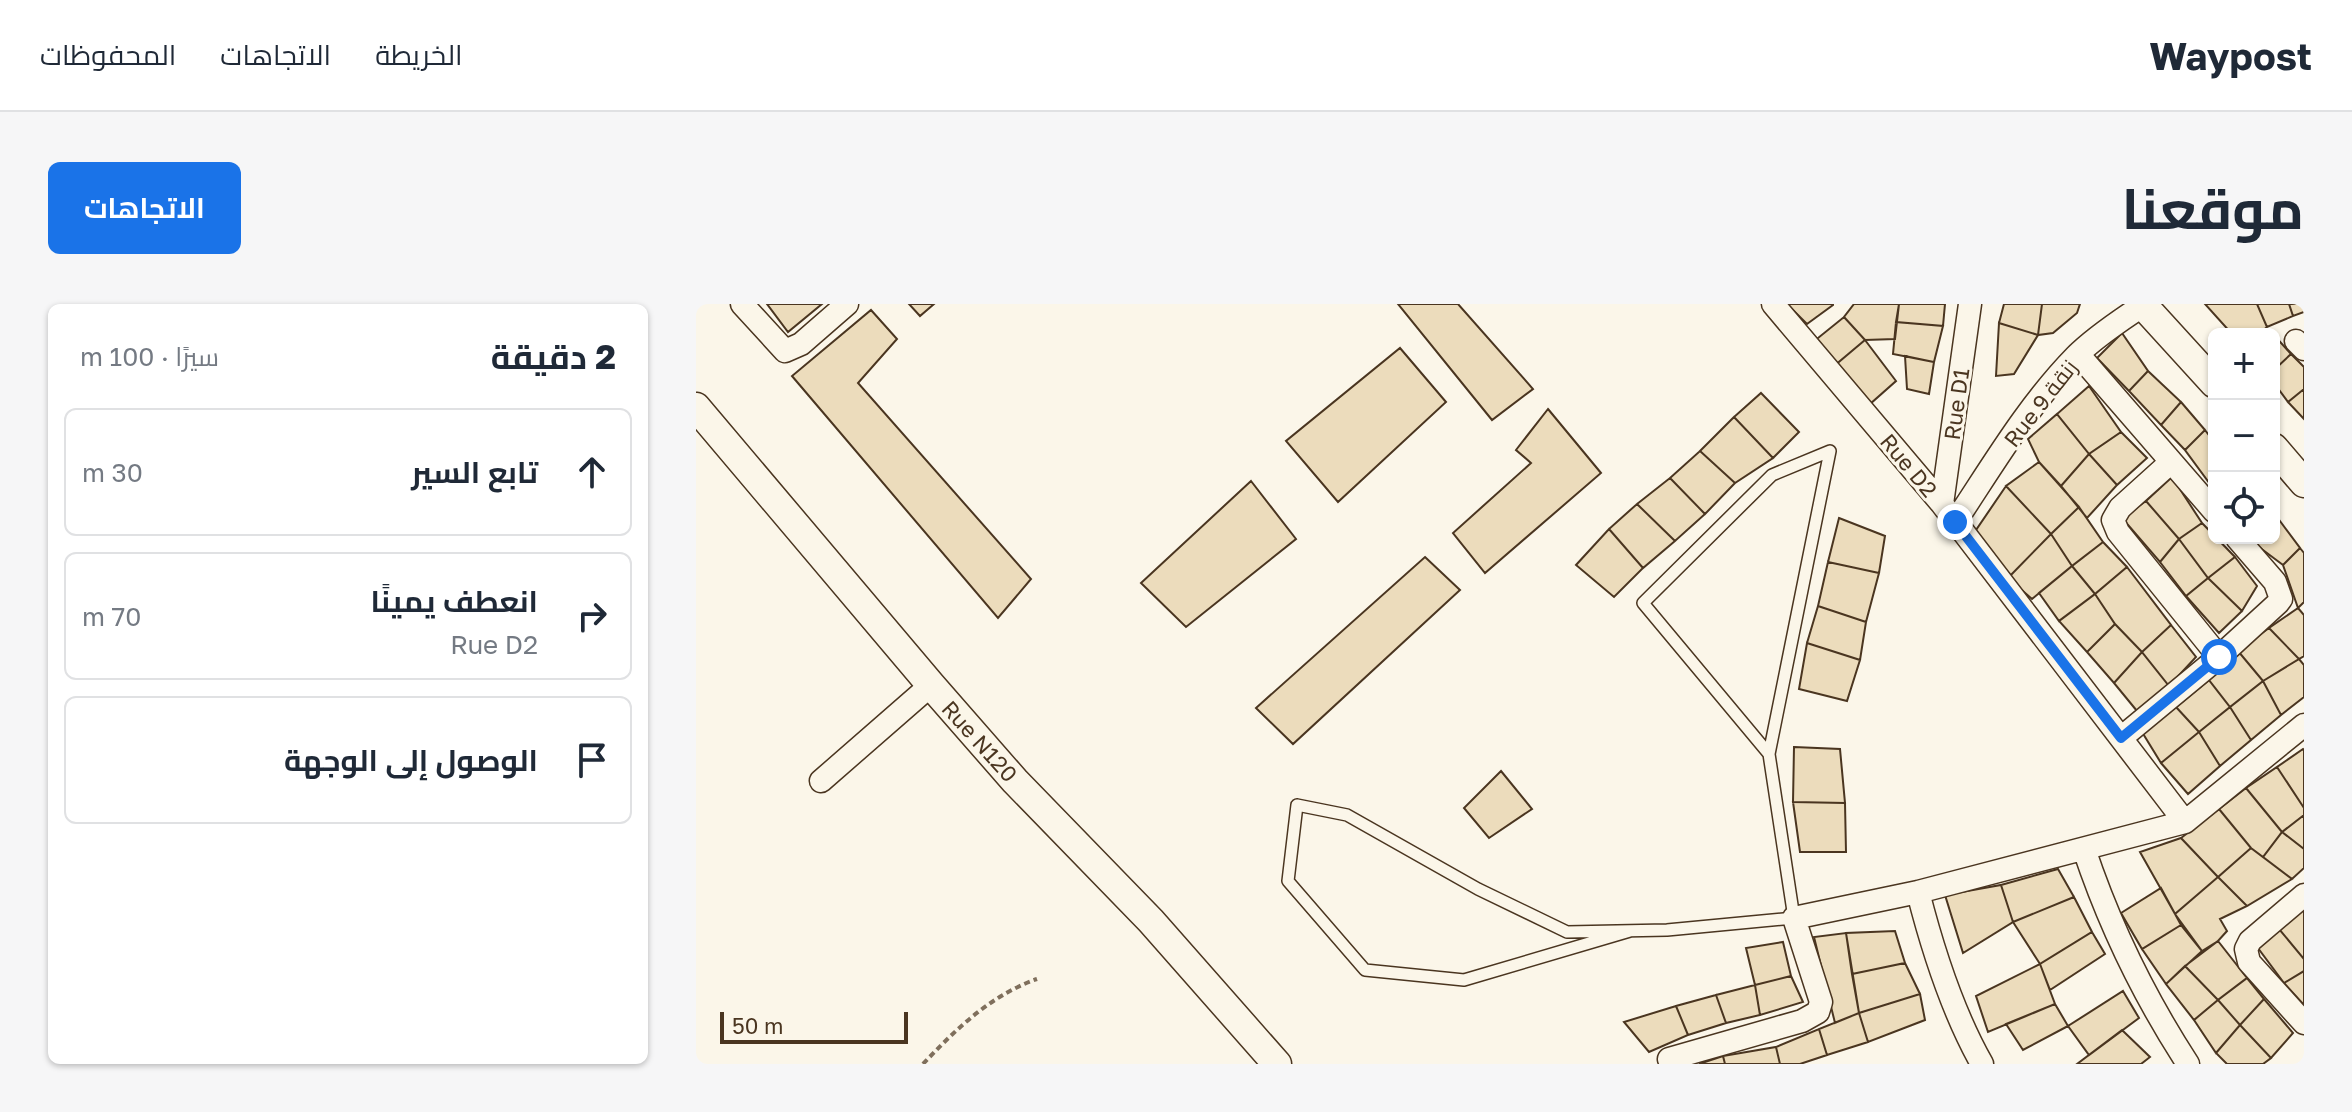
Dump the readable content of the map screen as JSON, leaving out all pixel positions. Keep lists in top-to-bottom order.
{
  "streets": {
    "street": [
      "Rue 9 زنقة",
      "Rue D1",
      "Rue D2",
      "Rue N120"
    ]
  },
  "crossings": [
    ["Rue 9 زنقة", "Rue D1"],
    ["Rue 9 زنقة", "Rue D2"],
    ["Rue D1", "Rue D2"]
  ],
  "scale_bar": "50 m",
  "page": {
    "header": "Waypost",
    "nav": ["الخريطة", "الاتجاهات", "المحفوظات"],
    "title": "موقعنا",
    "buttons": "الاتجاهات",
    "heading": ["2 دقيقة", "سيرًا · 100 m"],
    "map_buttons": ["+", "−"],
    "list": [
      ["تابع السير", "30 m"],
      ["انعطف يمينًا", "Rue D2", "70 m"],
      "الوصول إلى الوجهة"
    ],
    "scale": "50 m"
  }
}
